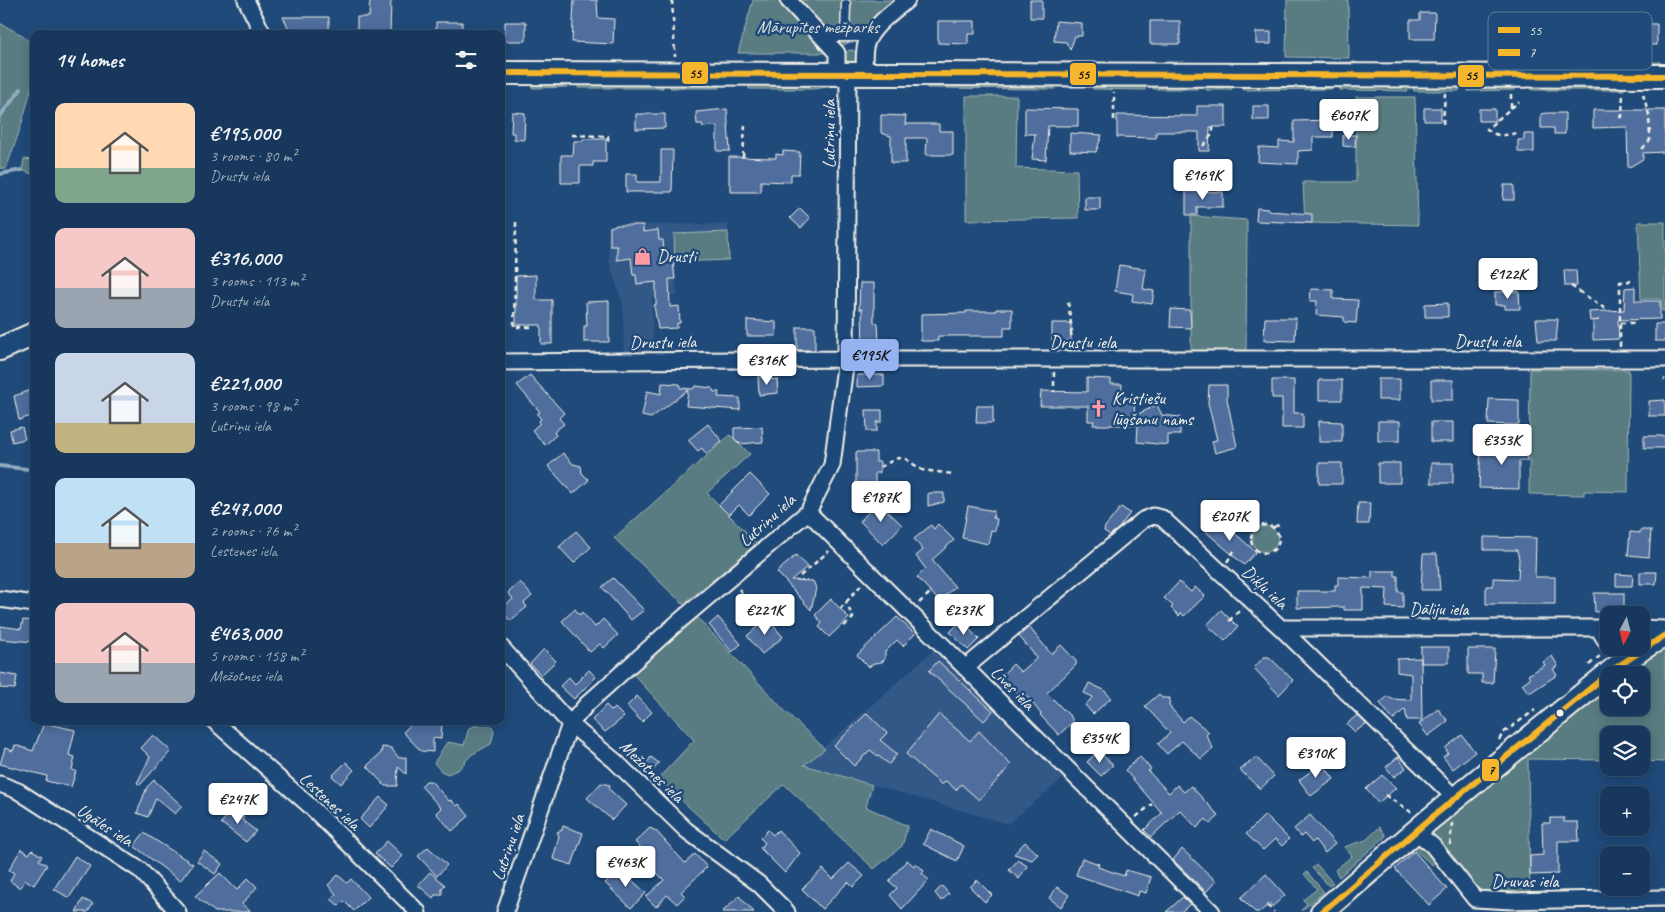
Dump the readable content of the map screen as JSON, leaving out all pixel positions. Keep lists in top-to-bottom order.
{
  "streets": {
    "street": [
      "Lutriņu iela",
      "Drustu iela",
      "Dikļu iela",
      "Dāliju iela",
      "Līves iela",
      "Mežotnes iela",
      "Lestenes iela",
      "Ugāles iela",
      "Druvas iela"
    ]
  },
  "crossings": [
    ["Lutriņu iela", "Drustu iela"],
    ["Lutriņu iela", "Līves iela"],
    ["Lutriņu iela", "Mežotnes iela"],
    ["Dikļu iela", "Dāliju iela"],
    ["Dikļu iela", "Līves iela"]
  ],
  "parks": ["Mārupītes mežparks"],
  "places": {
    "shop": ["Drusti"],
    "church": ["Kristiešu lūgšanu nams"]
  },
  "lines": ["transit line 55", "transit line 7"],
  "legend": ["55", "7"],
  "north": "bottom",
  "page": {
    "heading": "14 homes",
    "list": [
      {
        "name": "€195,000",
        "note": "3 rooms · 80 m² · Drustu iela"
      },
      {
        "name": "€316,000",
        "note": "3 rooms · 113 m² · Drustu iela"
      },
      {
        "name": "€221,000",
        "note": "3 rooms · 98 m² · Lutriņu iela"
      },
      {
        "name": "€247,000",
        "note": "2 rooms · 76 m² · Lestenes iela"
      },
      {
        "name": "€463,000",
        "note": "5 rooms · 158 m² · Mežotnes iela"
      }
    ],
    "price": [
      "€607K",
      "€169K",
      "€122K",
      "€195K",
      "€316K",
      "€353K",
      "€187K",
      "€207K",
      "€221K",
      "€237K",
      "€354K",
      "€310K",
      "€247K",
      "€463K"
    ],
    "map_buttons": ["+", "−"]
  }
}
